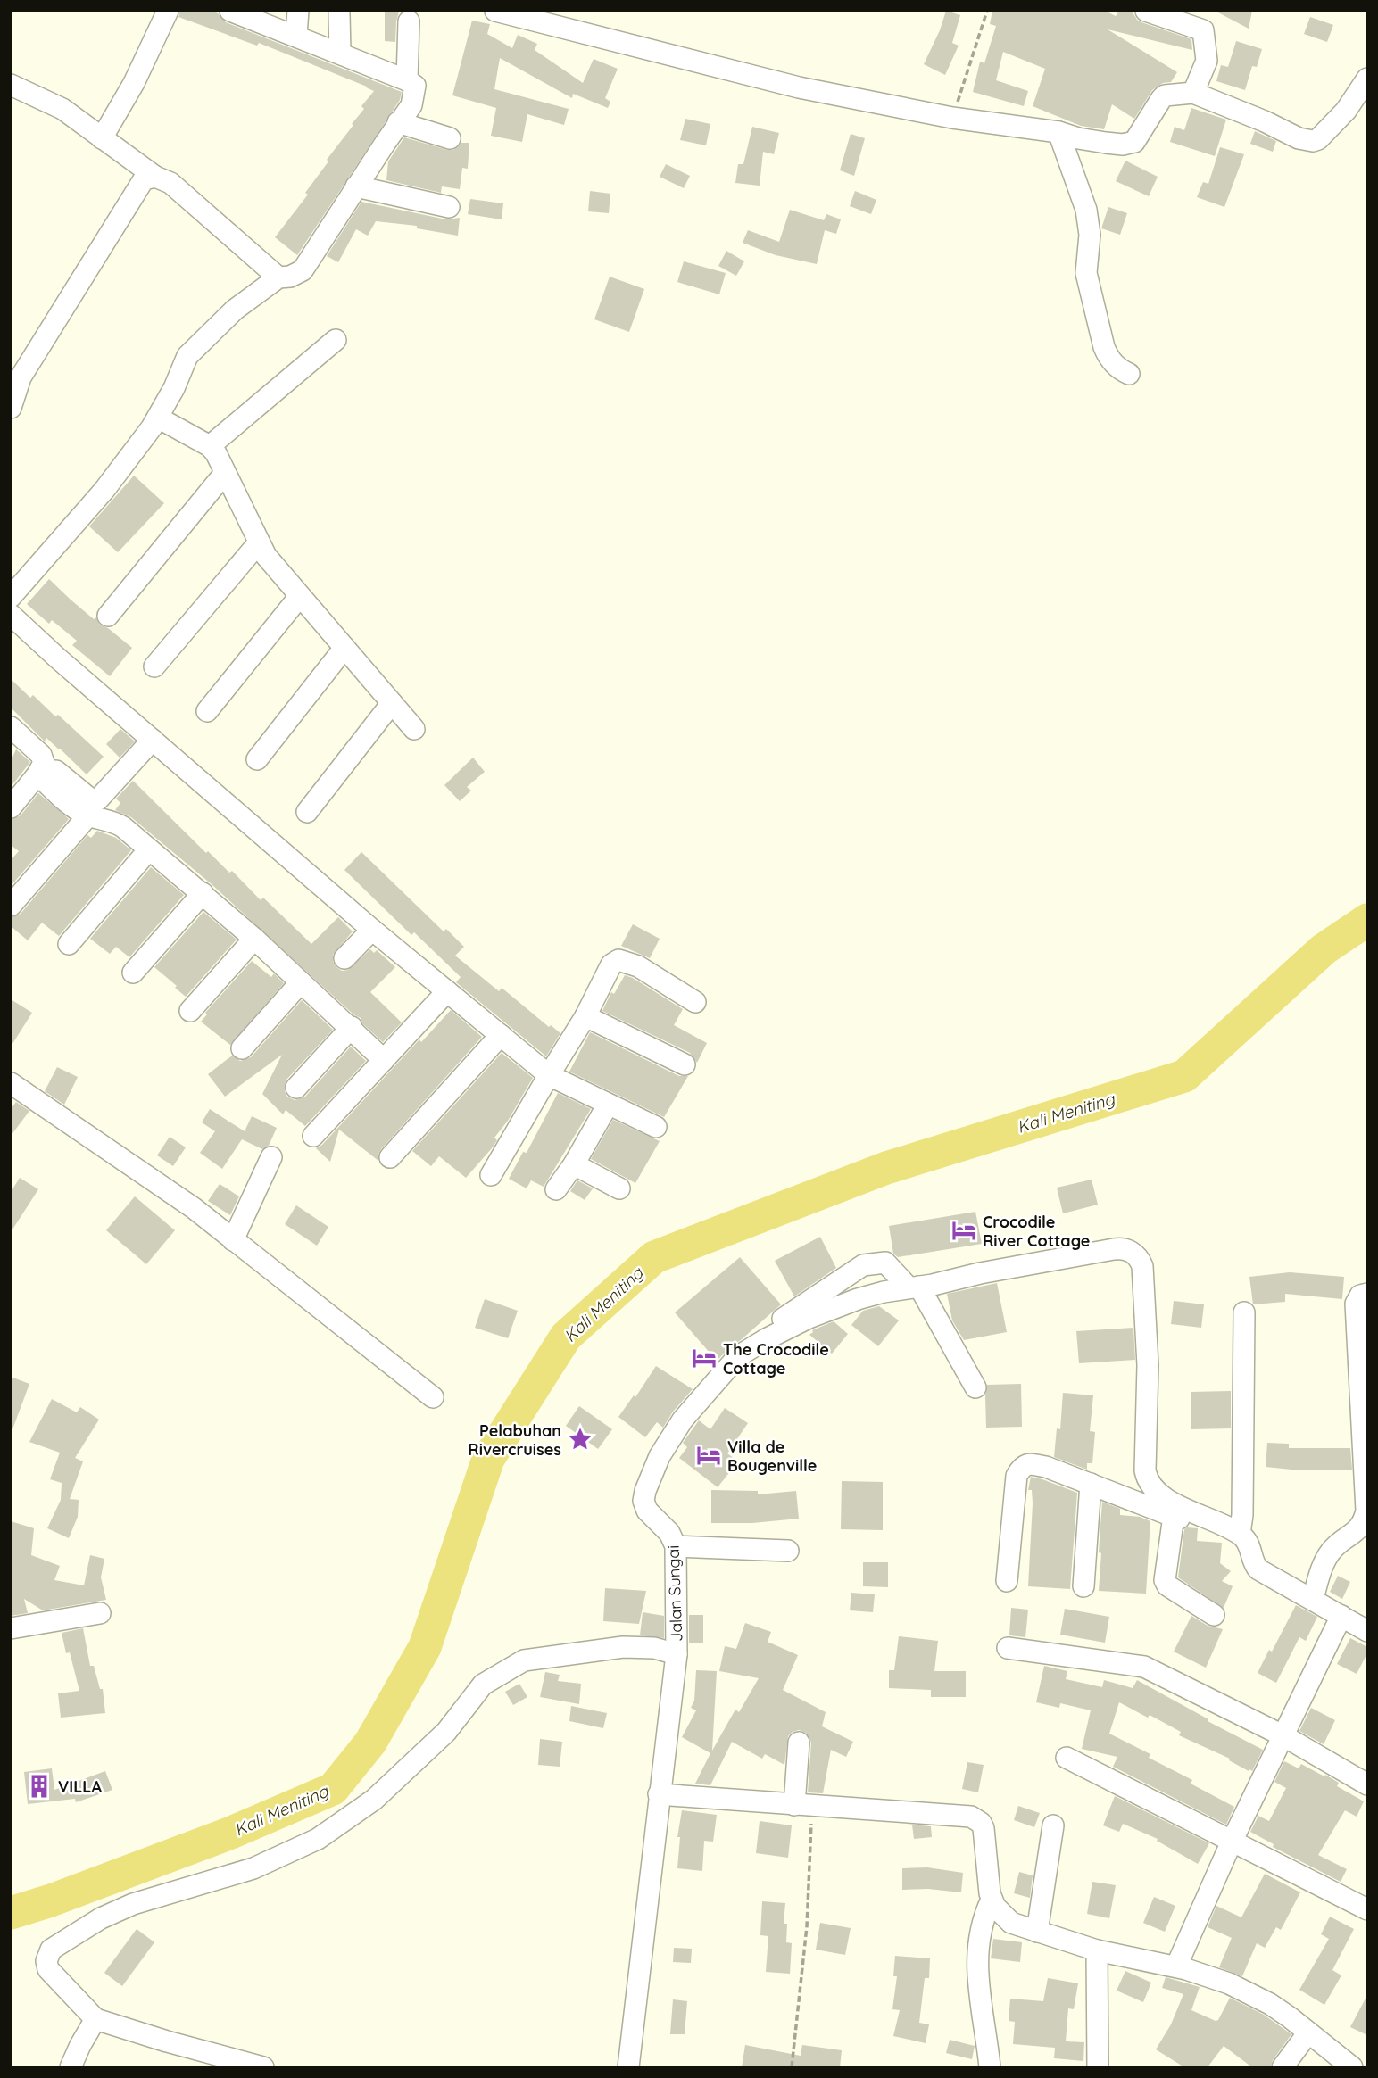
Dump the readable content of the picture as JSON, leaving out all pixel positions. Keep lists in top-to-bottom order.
{
  "streets": {
    "street": ["Jalan Sungai"]
  },
  "water": ["Kali Meniting"],
  "places": {
    "hotel": ["Crocodile River Cottage", "The Crocodile Cottage", "Villa de Bougenville"],
    "place": ["Pelabuhan Rivercruises"],
    "building": ["VILLA"]
  }
}
